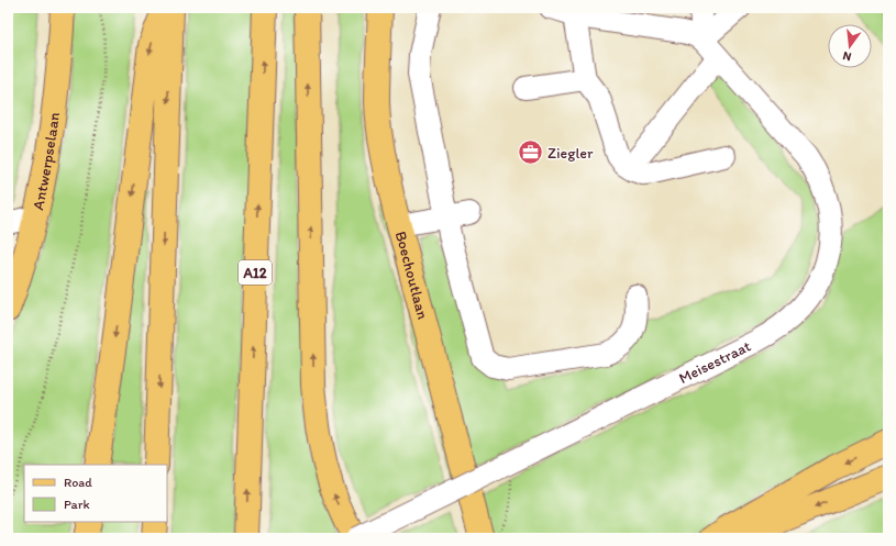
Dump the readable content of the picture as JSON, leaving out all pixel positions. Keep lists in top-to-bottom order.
{
  "streets": {
    "main road": ["Antwerpselaan", "A12", "Boechoutlaan"],
    "street": ["Meisestraat"]
  },
  "places": {
    "office": ["Ziegler"]
  },
  "legend": ["Road", "Park"],
  "north": "bottom"
}
